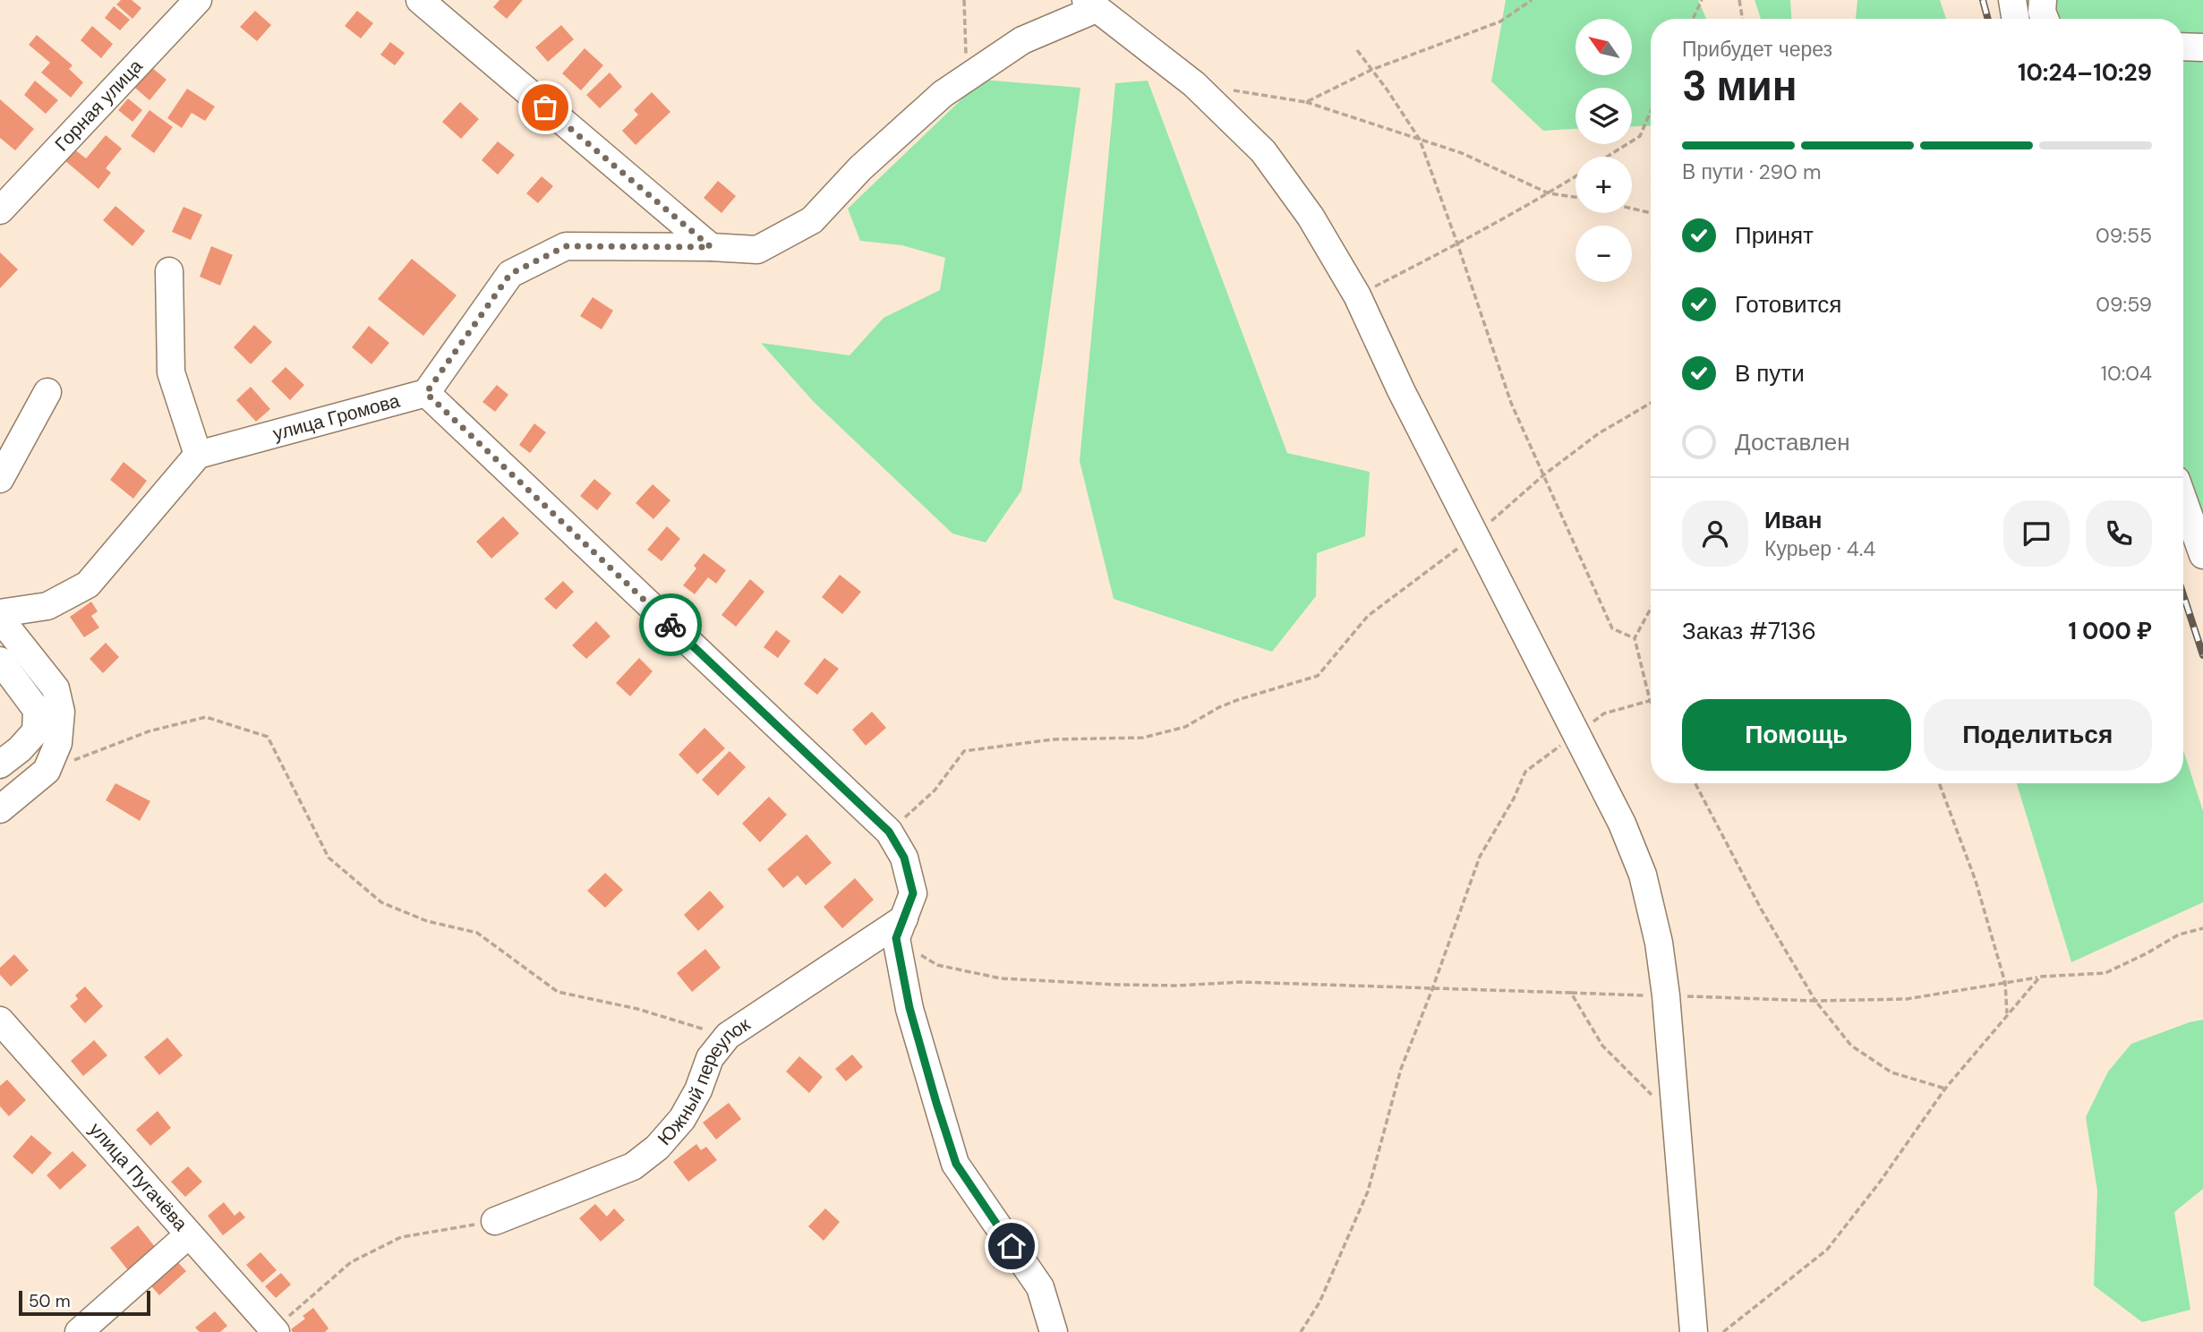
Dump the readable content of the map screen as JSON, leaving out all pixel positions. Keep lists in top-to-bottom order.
{
  "streets": {
    "street": [
      "Горная улица",
      "улица Громова",
      "Южный переулок",
      "улица Пугачёва"
    ]
  },
  "scale_bar": "50 m",
  "north": "top left",
  "page": {
    "map_buttons": ["+", "−"],
    "heading": ["3 мин", "Прибудет через", "10:24–10:29"],
    "panel": [
      "Иван",
      "Курьер · 4.4",
      "Заказ #7136",
      "1 000 ₽"
    ],
    "bar": "В пути · 290 m",
    "list": [
      ["Принят", "09:55"],
      ["Готовится", "09:59"],
      ["В пути", "10:04"],
      "Доставлен"
    ],
    "buttons": ["Помощь", "Поделиться"],
    "scale": "50 m"
  }
}
